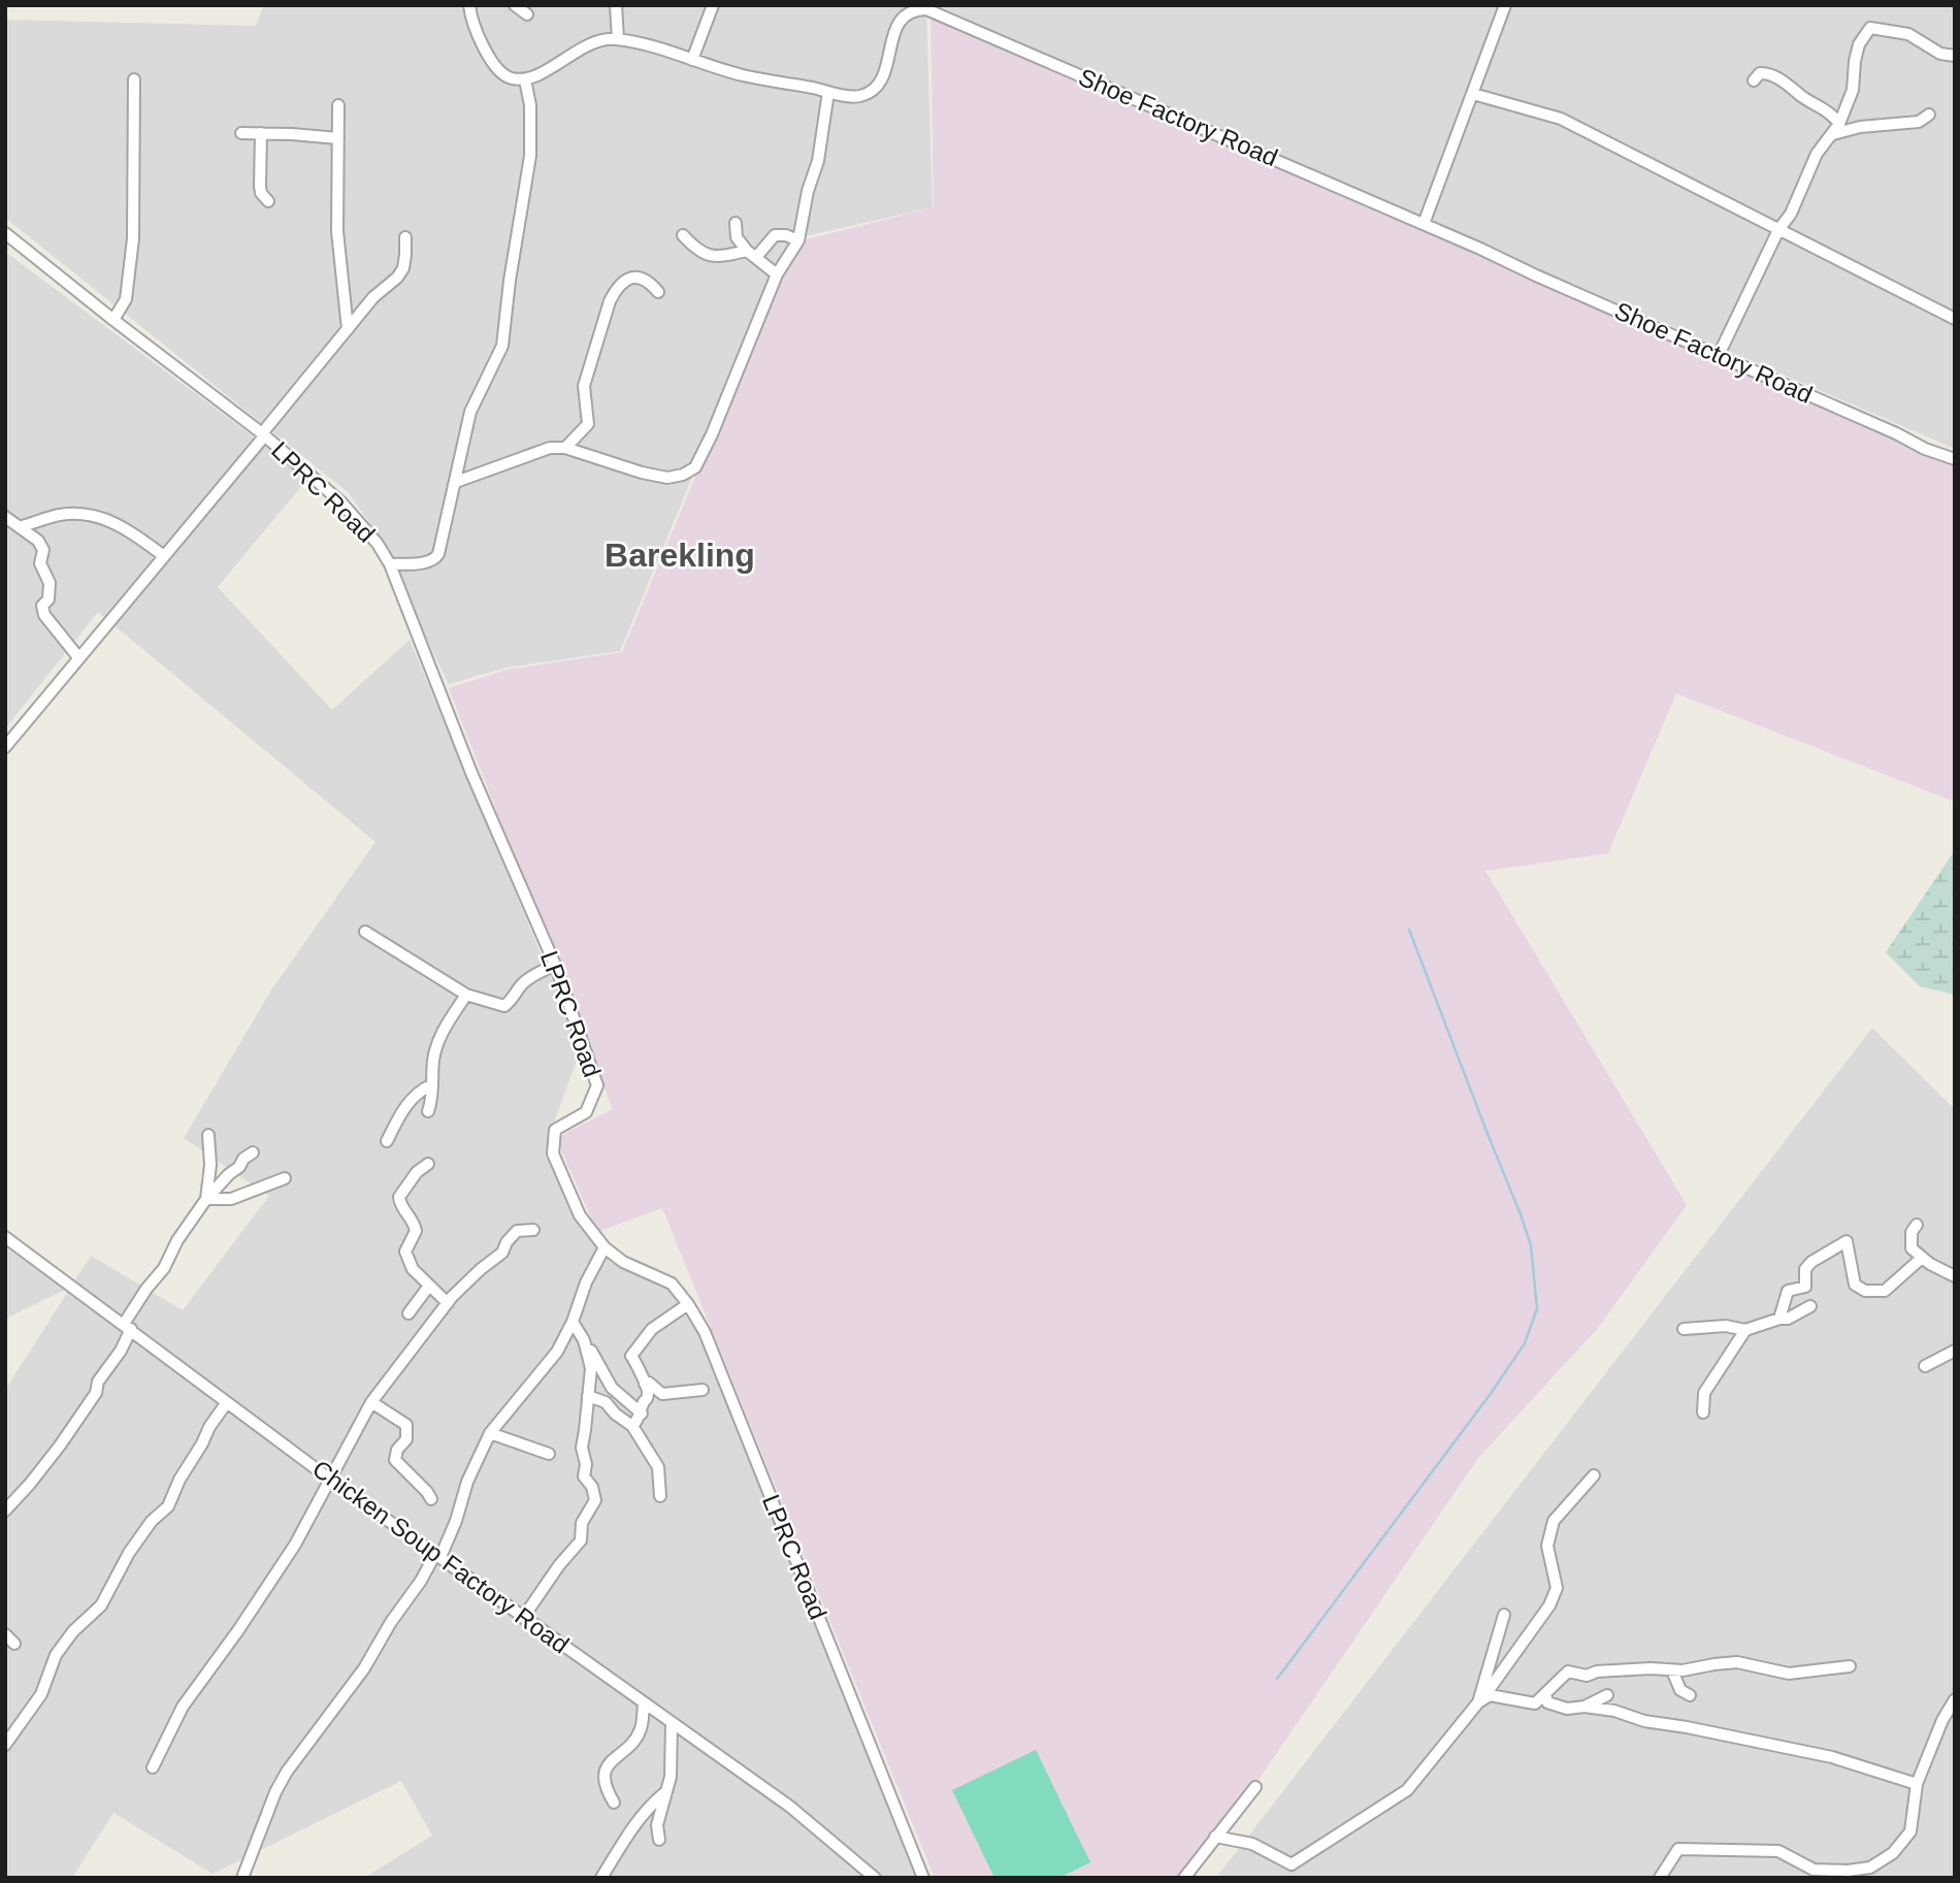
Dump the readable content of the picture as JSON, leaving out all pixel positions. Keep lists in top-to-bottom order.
{
  "streets": {
    "street": ["Shoe Factory Road", "LPRC Road", "Chicken Soup Factory Road"]
  },
  "districts": ["Barekling"]
}
